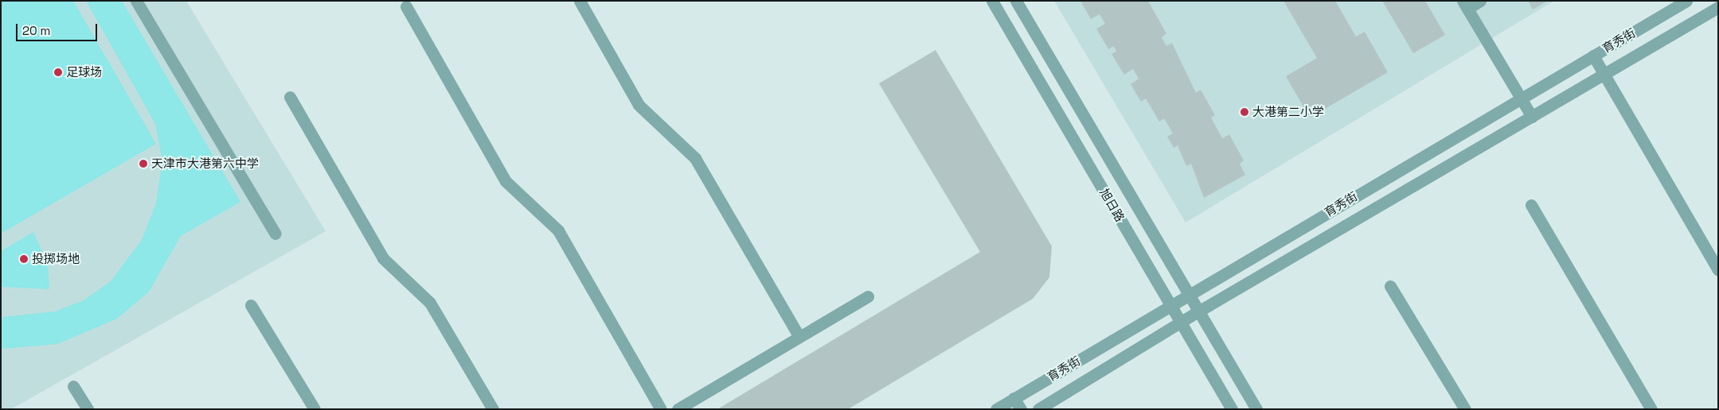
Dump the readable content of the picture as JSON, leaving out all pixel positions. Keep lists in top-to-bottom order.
{
  "streets": {
    "street": ["育秀街", "旭日路"]
  },
  "crossings": [
    ["育秀街", "旭日路"]
  ],
  "places": [
    "足球场",
    "大港第二小学",
    "天津市大港第六中学",
    "投掷场地"
  ],
  "scale_bar": "20 m"
}
